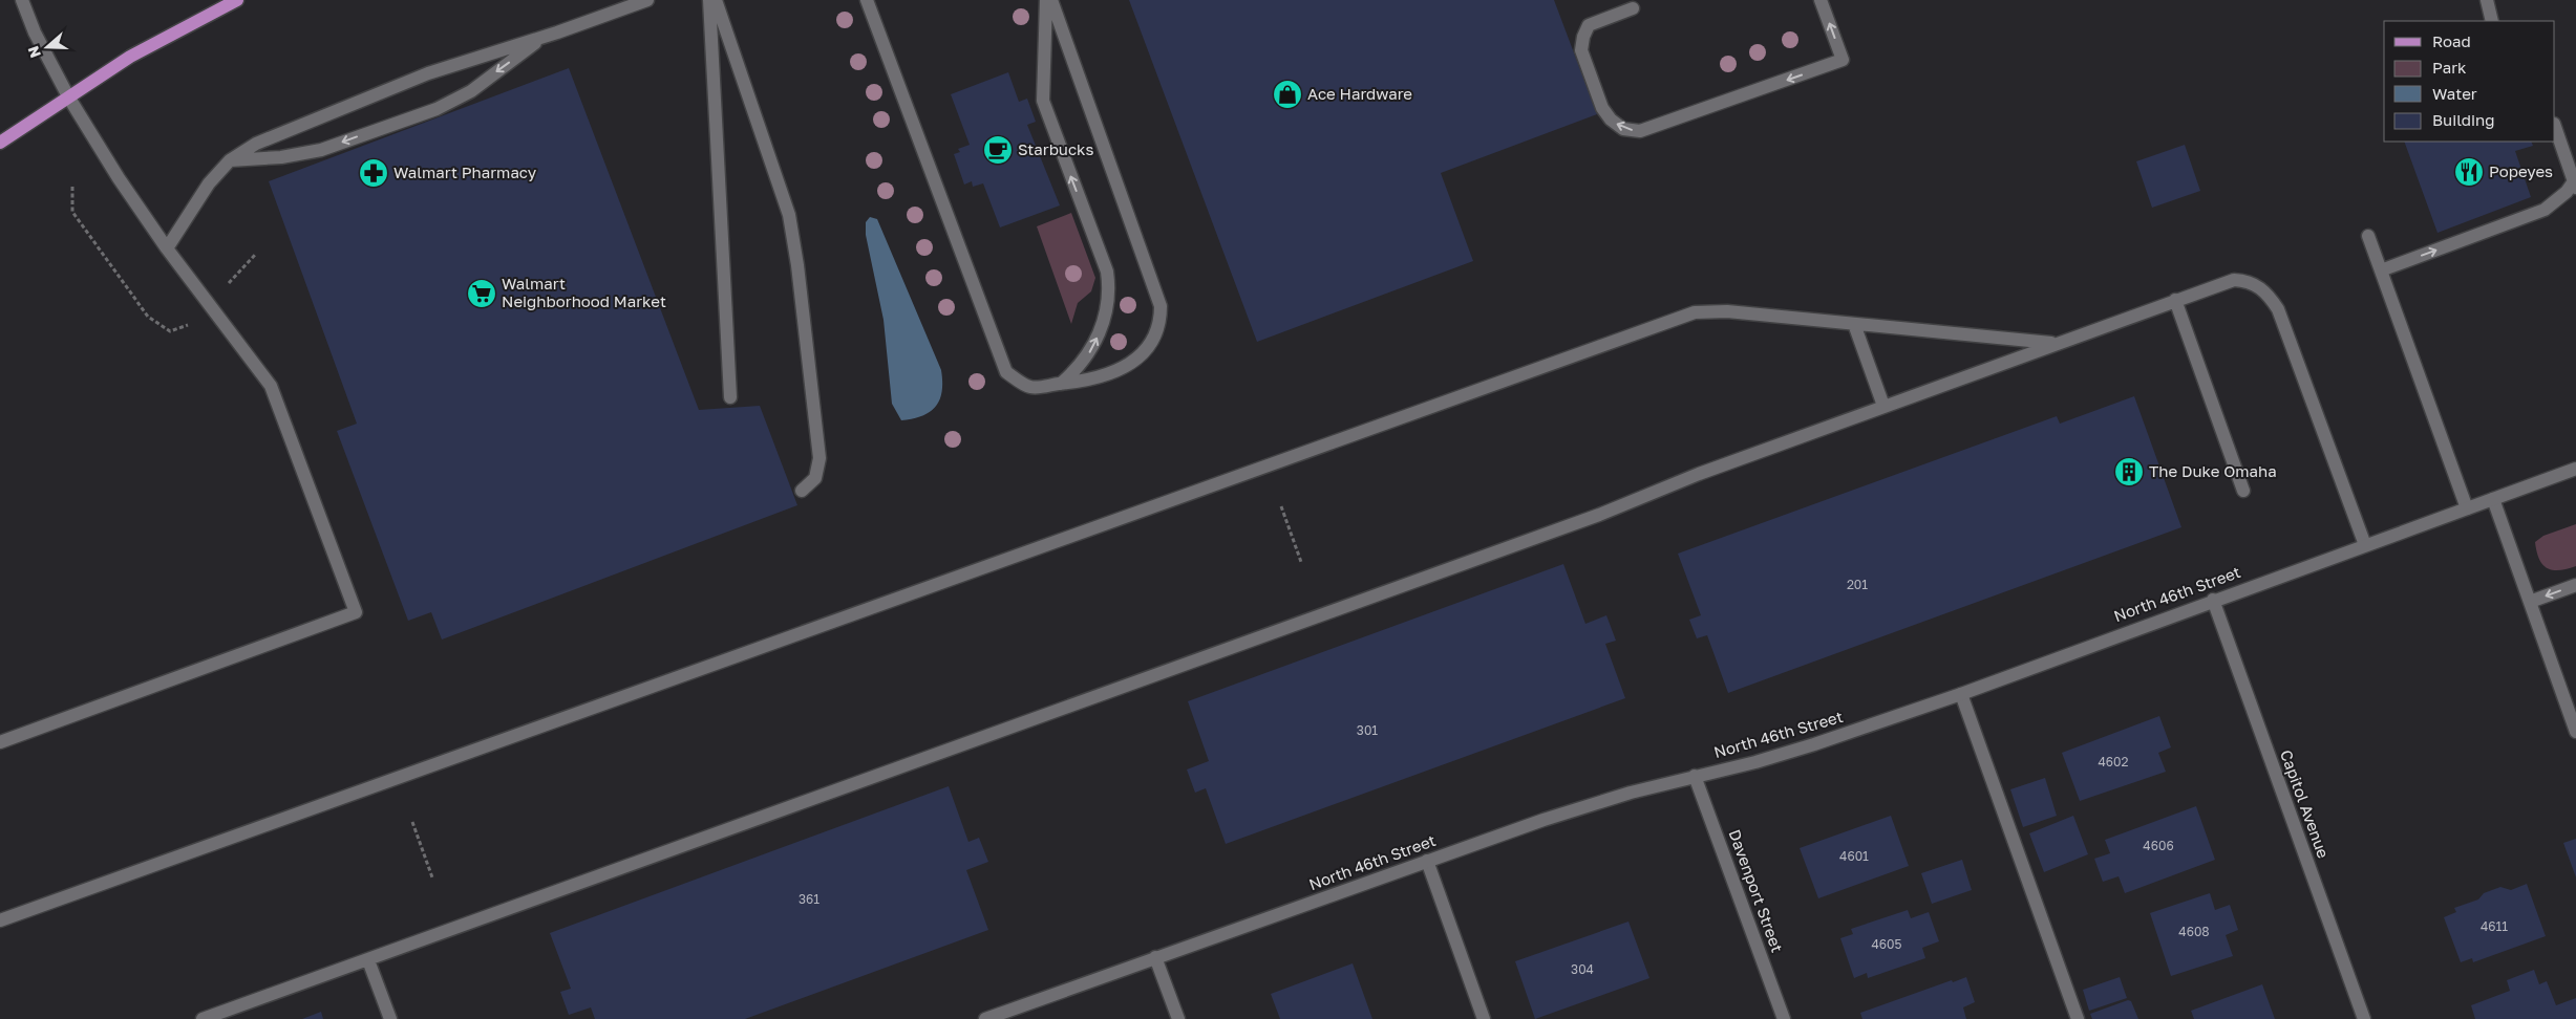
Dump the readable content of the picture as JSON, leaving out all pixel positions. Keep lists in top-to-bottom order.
{
  "streets": {
    "street": ["North 46th Street", "Capitol Avenue", "Davenport Street"]
  },
  "crossings": [
    ["North 46th Street", "Capitol Avenue"],
    ["North 46th Street", "Davenport Street"]
  ],
  "places": {
    "shop": ["Ace Hardware"],
    "cafe": ["Starbucks"],
    "restaurant": ["Popeyes"],
    "pharmacy": ["Walmart Pharmacy"],
    "supermarket": ["Walmart Neighborhood Market"],
    "building": ["The Duke Omaha"]
  },
  "house_numbers": [
    "201",
    "301",
    "4602",
    "4606",
    "4601",
    "361",
    "4611",
    "4608",
    "4605",
    "304"
  ],
  "legend": [
    "Road",
    "Park",
    "Water",
    "Building"
  ],
  "north": "left"
}
